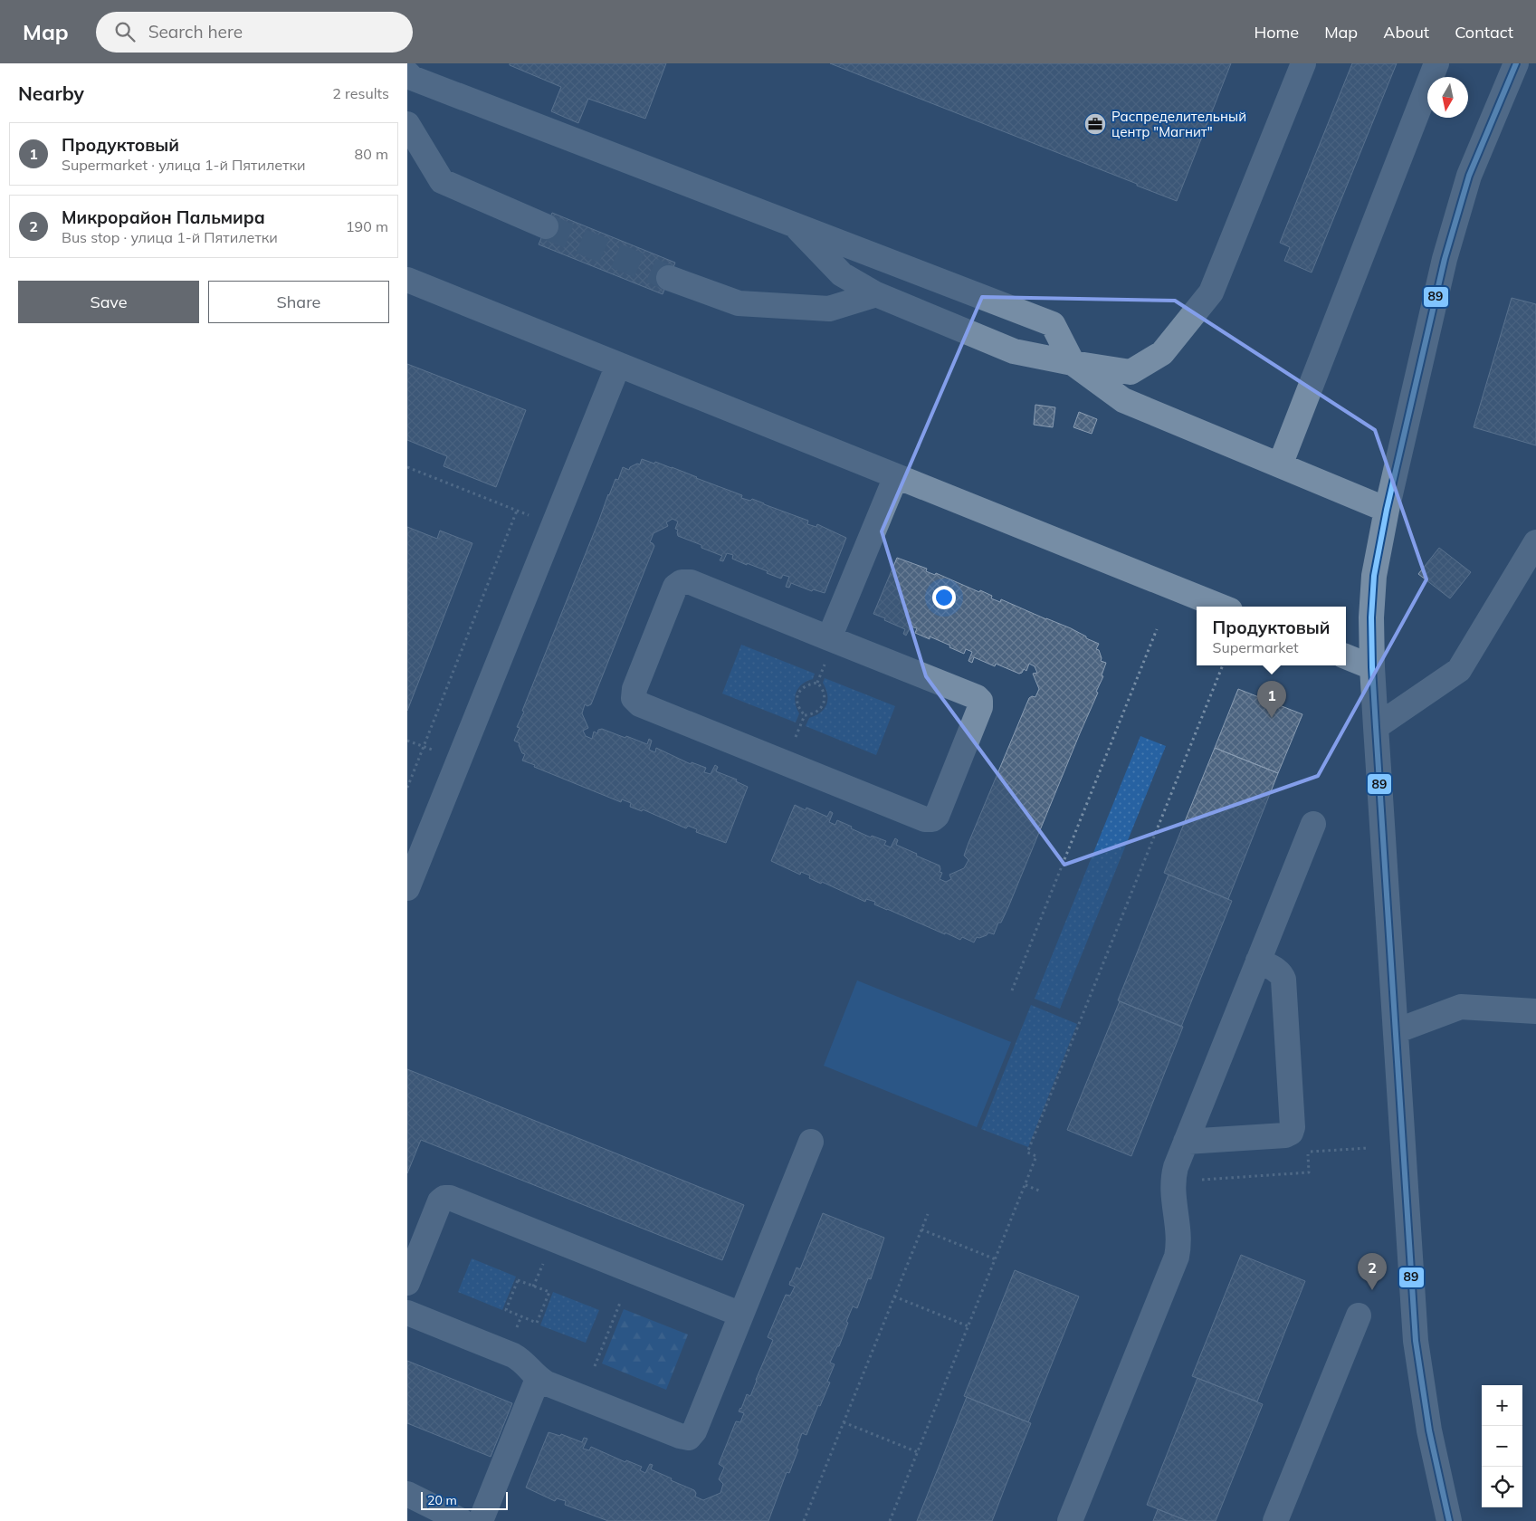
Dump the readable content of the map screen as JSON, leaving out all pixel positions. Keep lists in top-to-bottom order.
{
  "places": {
    "office": ["Распределительный центр \"Магнит\""]
  },
  "lines": ["transit line 89"],
  "scale_bar": "20 m",
  "north": "bottom",
  "page": {
    "header": "Map",
    "search": "Search here",
    "nav": [
      "Home",
      "Map",
      "About",
      "Contact"
    ],
    "heading": ["Nearby", "2 results"],
    "list": [
      {
        "mark": "1",
        "name": "Продуктовый",
        "note": "Supermarket · улица 1-й Пятилетки",
        "value": "80 m"
      },
      {
        "mark": "2",
        "name": "Микрорайон Пальмира",
        "note": "Bus stop · улица 1-й Пятилетки",
        "value": "190 m"
      }
    ],
    "buttons": ["Save", "Share"],
    "popup": ["Продуктовый", "Supermarket"],
    "pins": ["1", "2"],
    "map_buttons": ["+", "−"],
    "scale": "20 m"
  }
}
